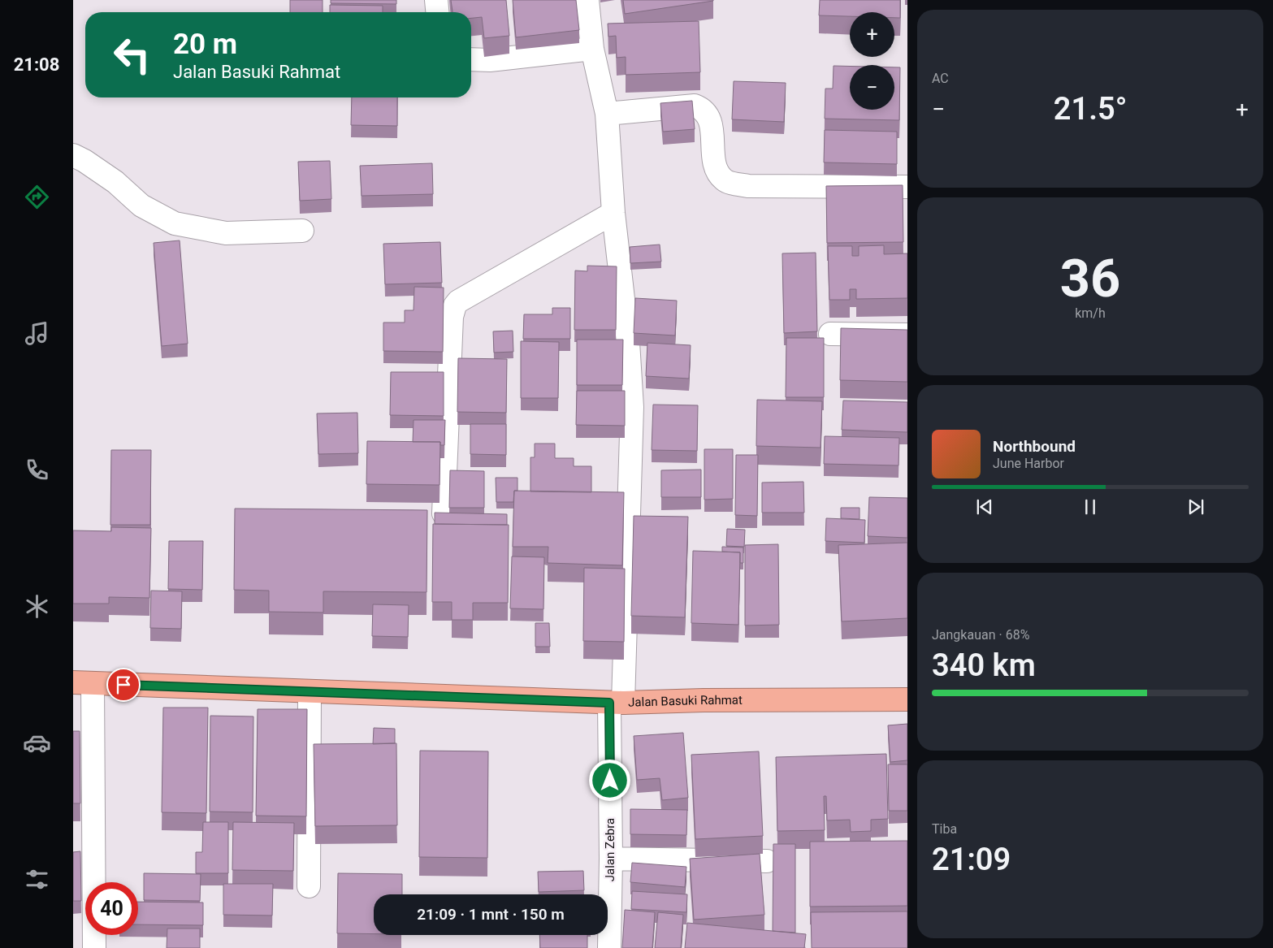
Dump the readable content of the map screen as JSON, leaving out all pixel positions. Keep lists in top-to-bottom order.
{
  "streets": {
    "highway": ["Jalan Basuki Rahmat"],
    "street": ["Jalan Zebra"]
  },
  "crossings": [
    ["Jalan Basuki Rahmat", "Jalan Zebra"]
  ],
  "page": {
    "tabs": "21:08",
    "tile": [
      "AC",
      ["36", "km/h"],
      ["Jangkauan · 68%", "340 km"],
      ["Tiba", "21:09"]
    ],
    "map_buttons": ["+", "−"],
    "turn": ["20 m", "Jalan Basuki Rahmat"],
    "heat": ["−", "21.5°", "+"],
    "song": ["Northbound", "June Harbor"],
    "limit": "40",
    "trip": "21:09 · 1 mnt · 150 m"
  }
}
